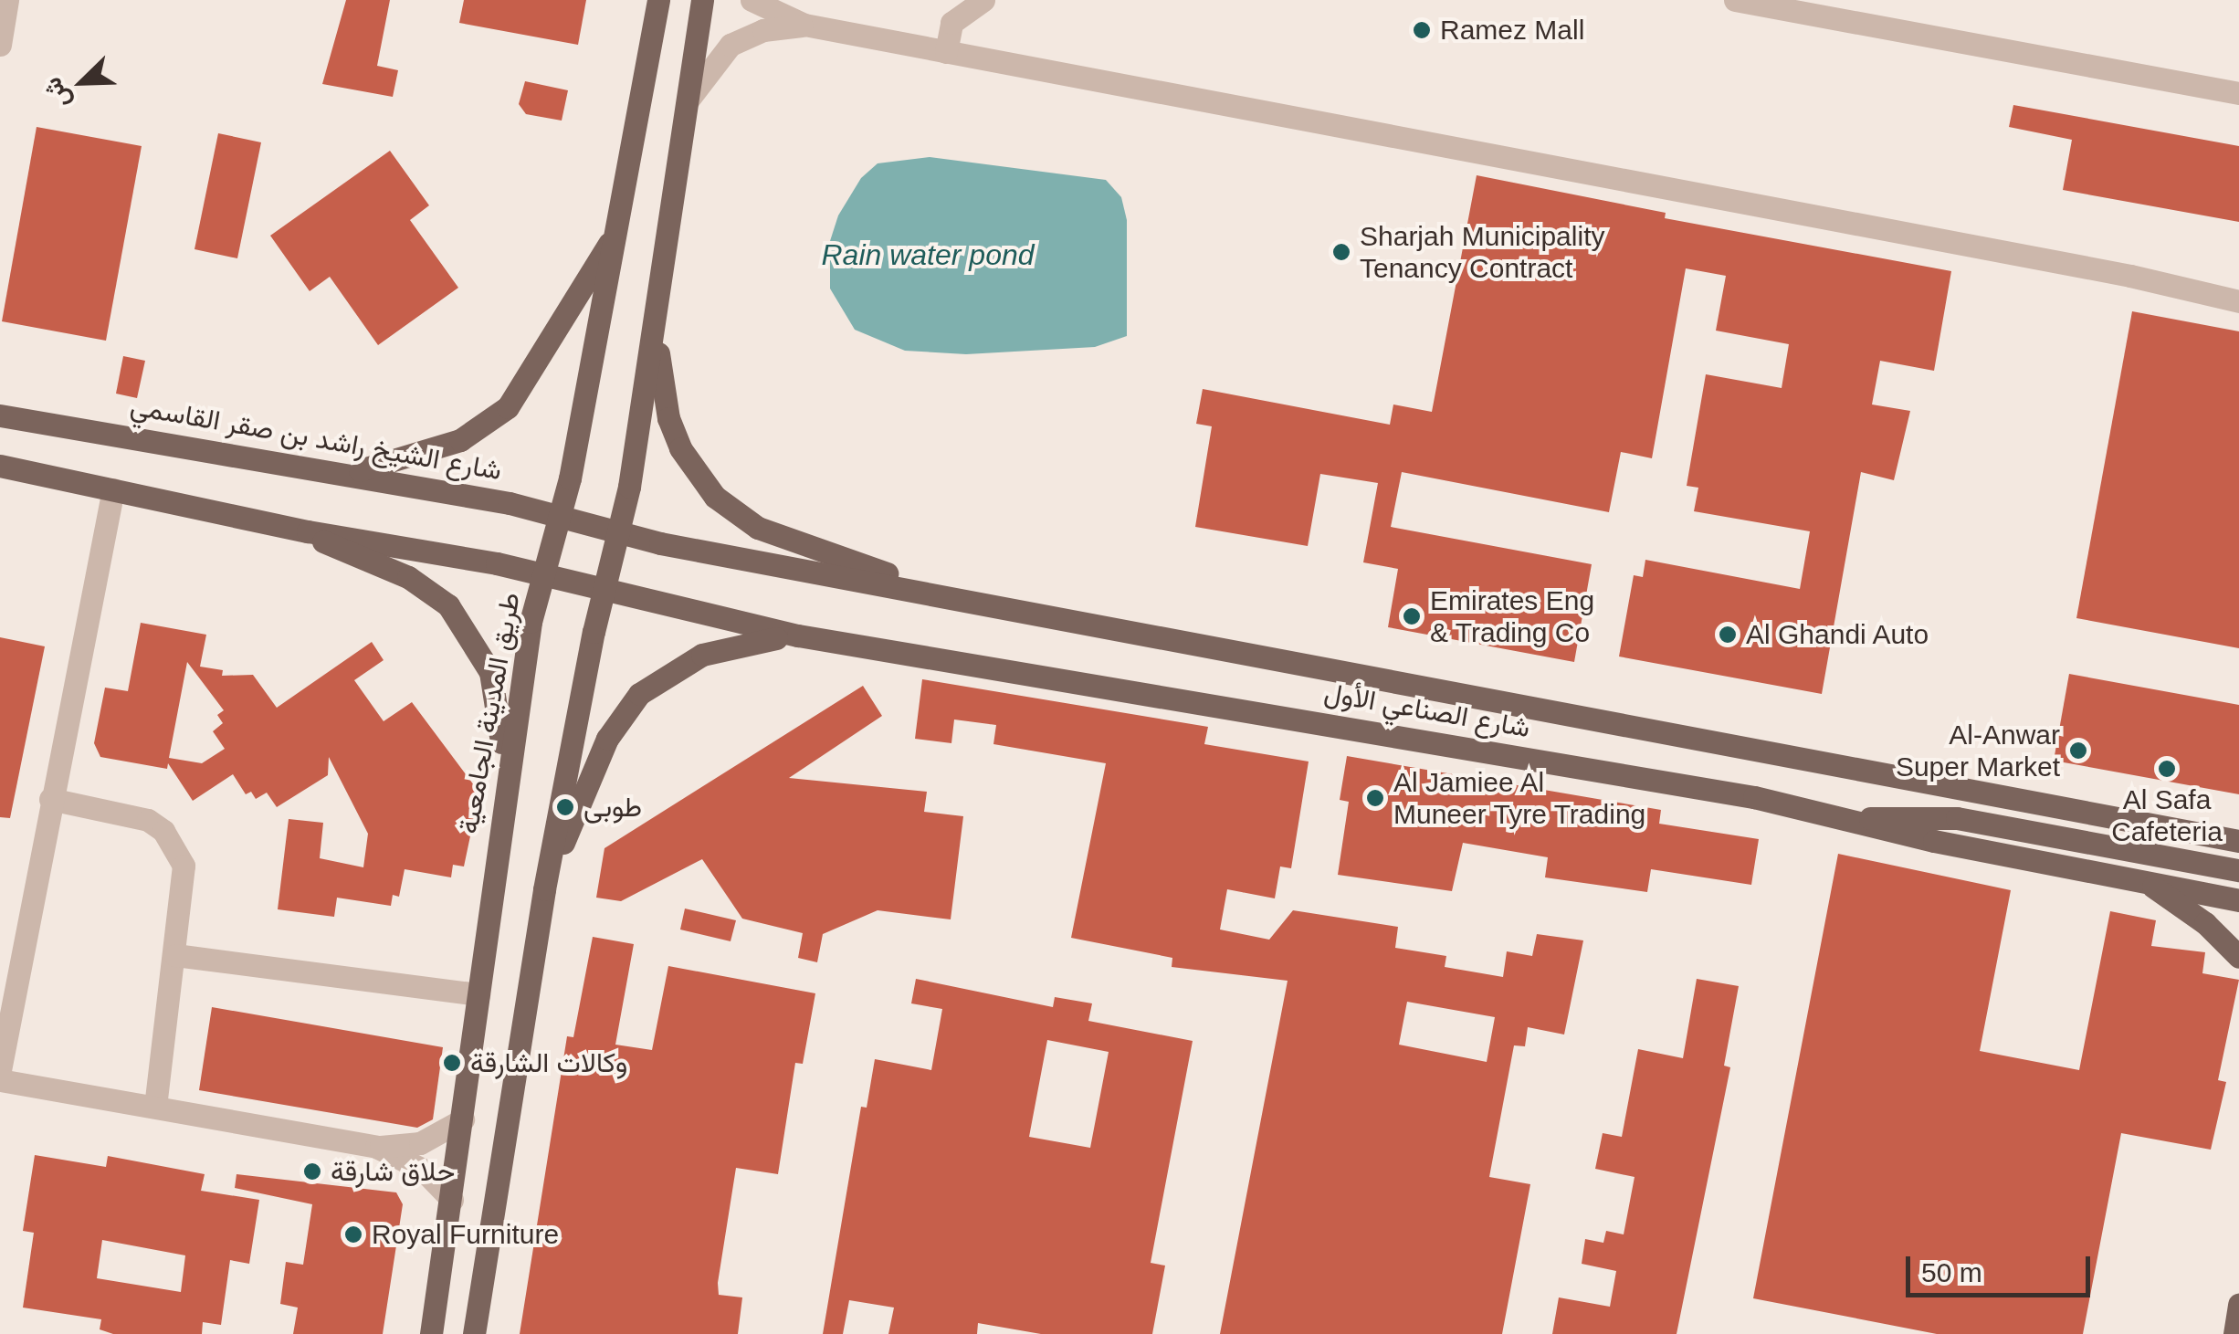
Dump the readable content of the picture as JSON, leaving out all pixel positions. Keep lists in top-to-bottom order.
{
  "streets": {
    "main road": ["شارع الشيخ راشد بن صقر القاسمي", "شارع الصناعي الأول", "طريق المدينة الجامعية"]
  },
  "crossings": [
    ["شارع الشيخ راشد بن صقر القاسمي", "شارع الصناعي الأول"],
    ["شارع الشيخ راشد بن صقر القاسمي", "طريق المدينة الجامعية"]
  ],
  "water": ["Rain water pond"],
  "places": [
    "Ramez Mall",
    "Sharjah Municipality Tenancy Contract",
    "Emirates Eng & Trading Co",
    "Al Ghandi Auto",
    "Al-Anwar Super Market",
    "Al Safa Cafeteria",
    "Al Jamiee Al Muneer Tyre Trading",
    "طوبى",
    "وكالات الشارقة",
    "حلاق شارقة",
    "Royal Furniture"
  ],
  "scale_bar": "50 m",
  "north": "bottom left"
}
